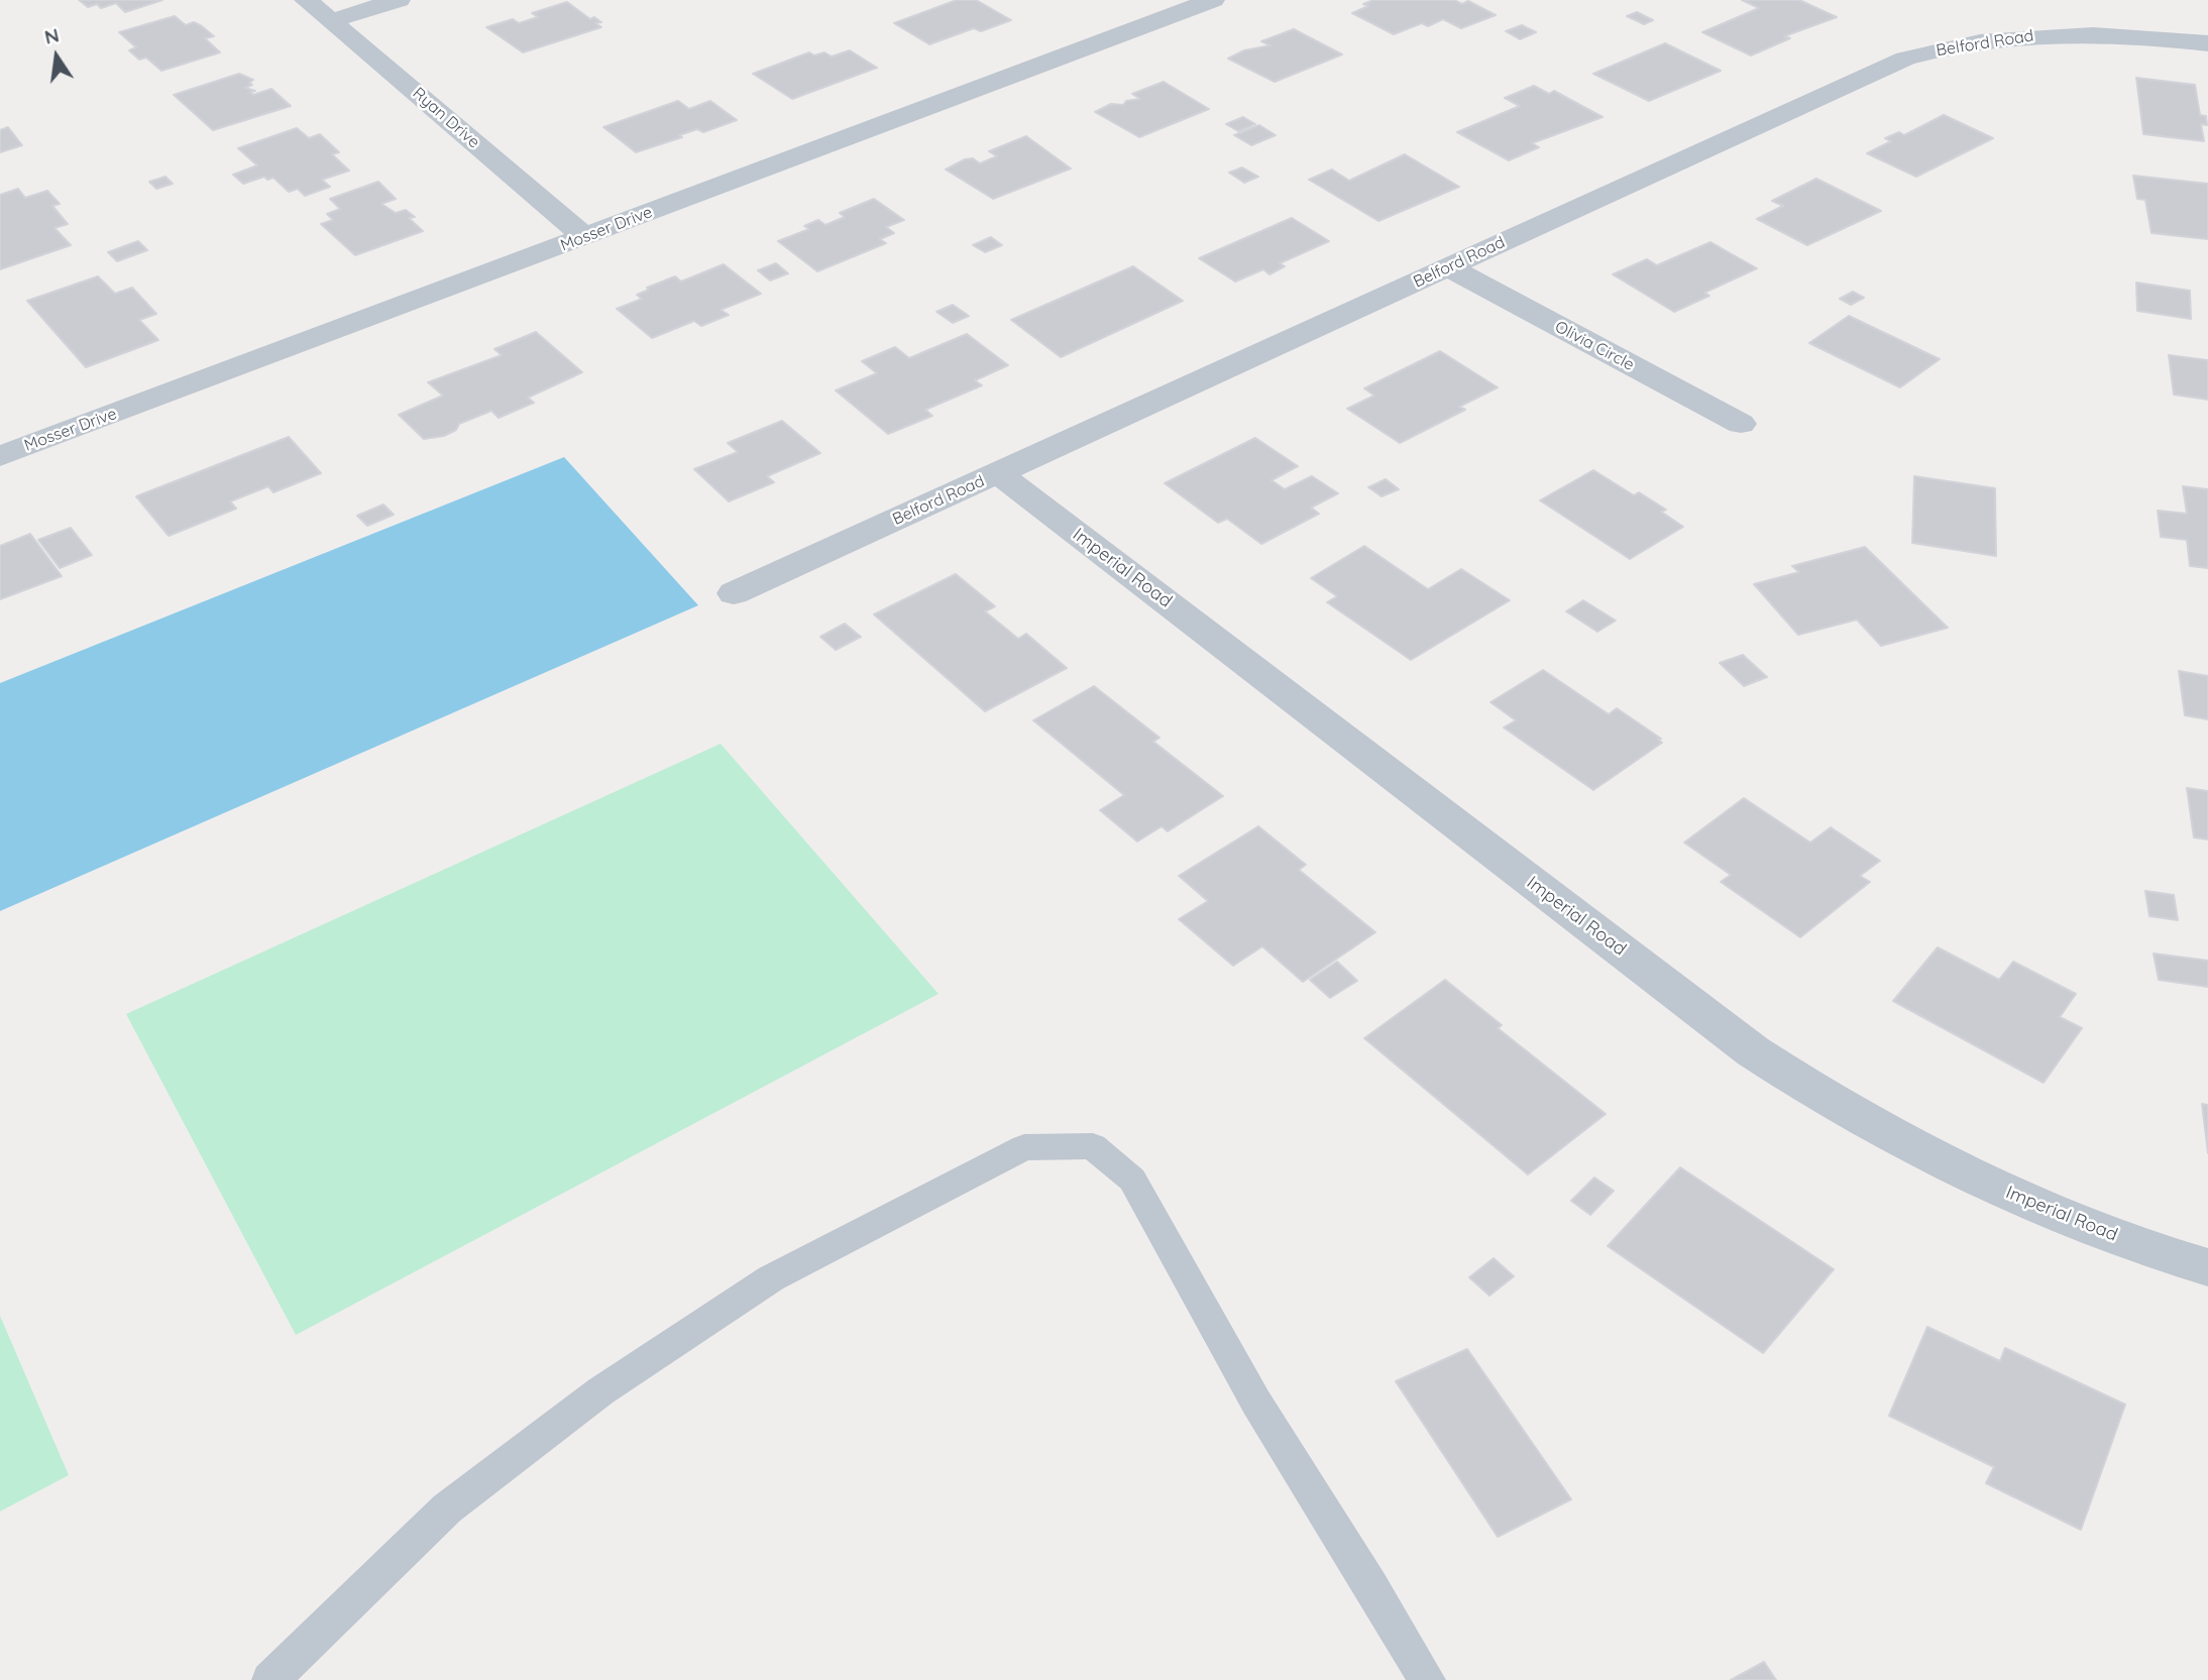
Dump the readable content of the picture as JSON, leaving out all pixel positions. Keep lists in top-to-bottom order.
{
  "streets": {
    "street": [
      "Belford Road",
      "Ryan Drive",
      "Mosser Drive",
      "Olivia Circle",
      "Imperial Road"
    ]
  },
  "crossings": [
    ["Belford Road", "Olivia Circle"],
    ["Belford Road", "Imperial Road"],
    ["Ryan Drive", "Mosser Drive"]
  ],
  "north": "top"
}
